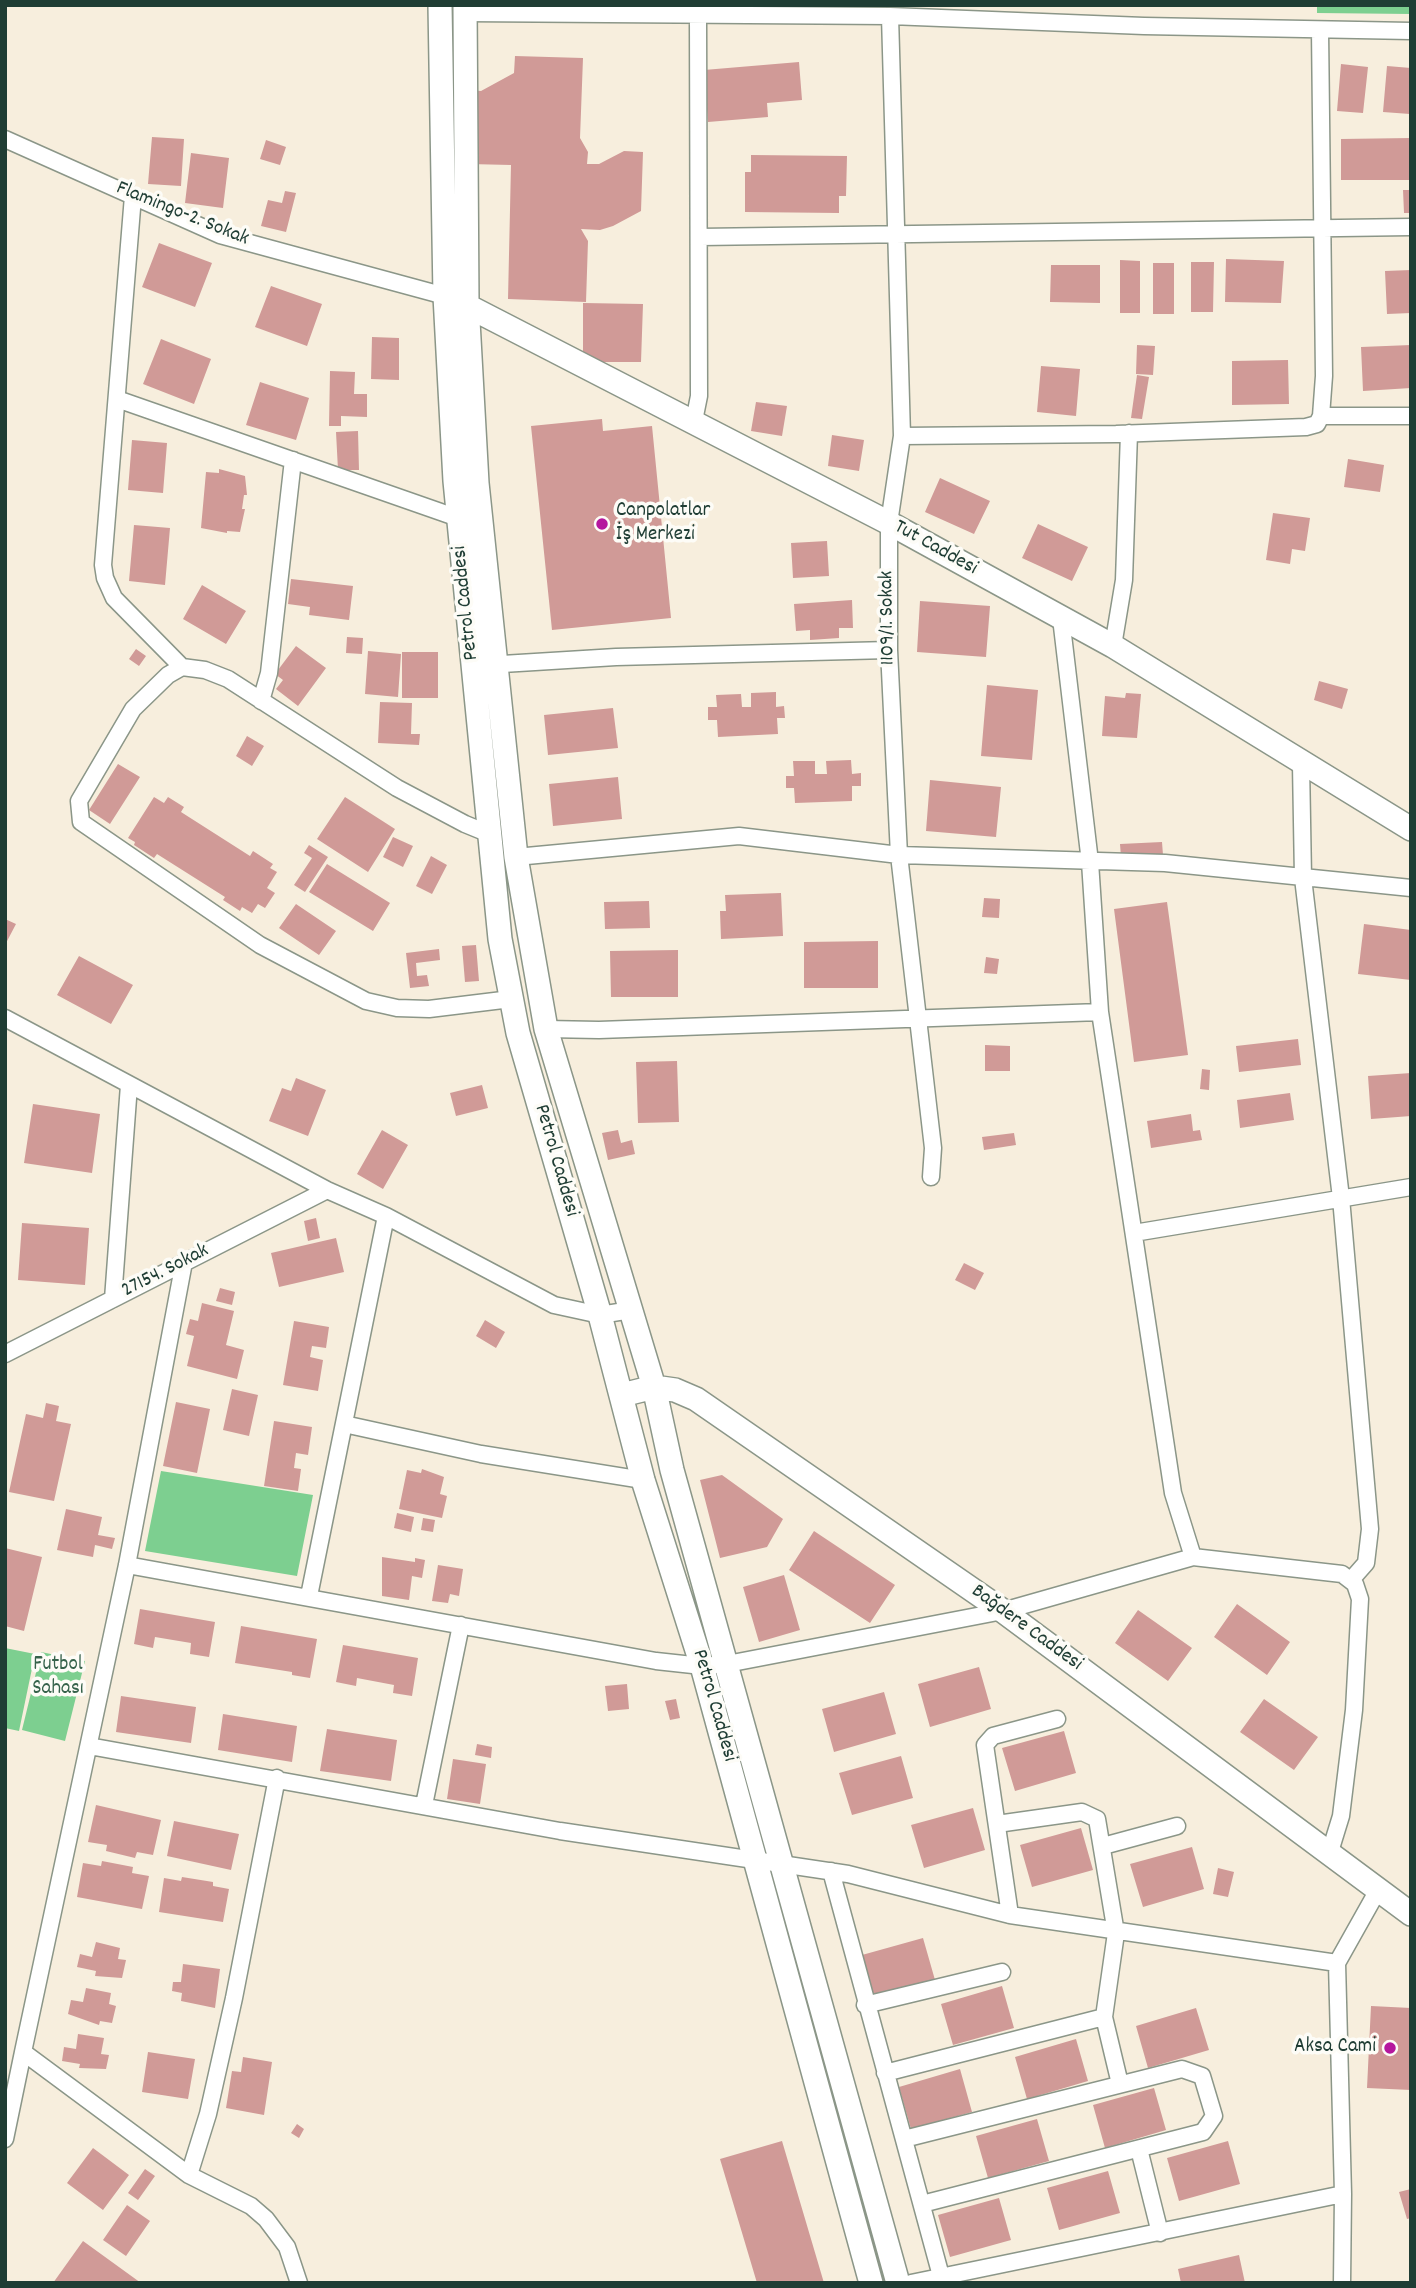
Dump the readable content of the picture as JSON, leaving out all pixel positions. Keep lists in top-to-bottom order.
{
  "streets": {
    "main road": ["Tut Caddesi", "Petrol Caddesi", "Bağdere Caddesi"],
    "street": ["Flamingo-2. Sokak", "1109/1. Sokak", "27154. Sokak"]
  },
  "crossings": [
    ["Flamingo-2. Sokak", "Tut Caddesi"],
    ["Flamingo-2. Sokak", "Petrol Caddesi"],
    ["Tut Caddesi", "Petrol Caddesi"],
    ["Tut Caddesi", "1109/1. Sokak"],
    ["Petrol Caddesi", "Bağdere Caddesi"]
  ],
  "parks": ["Futbol Sahası"],
  "places": ["Canpolatlar İş Merkezi", "Aksa Cami"]
}
